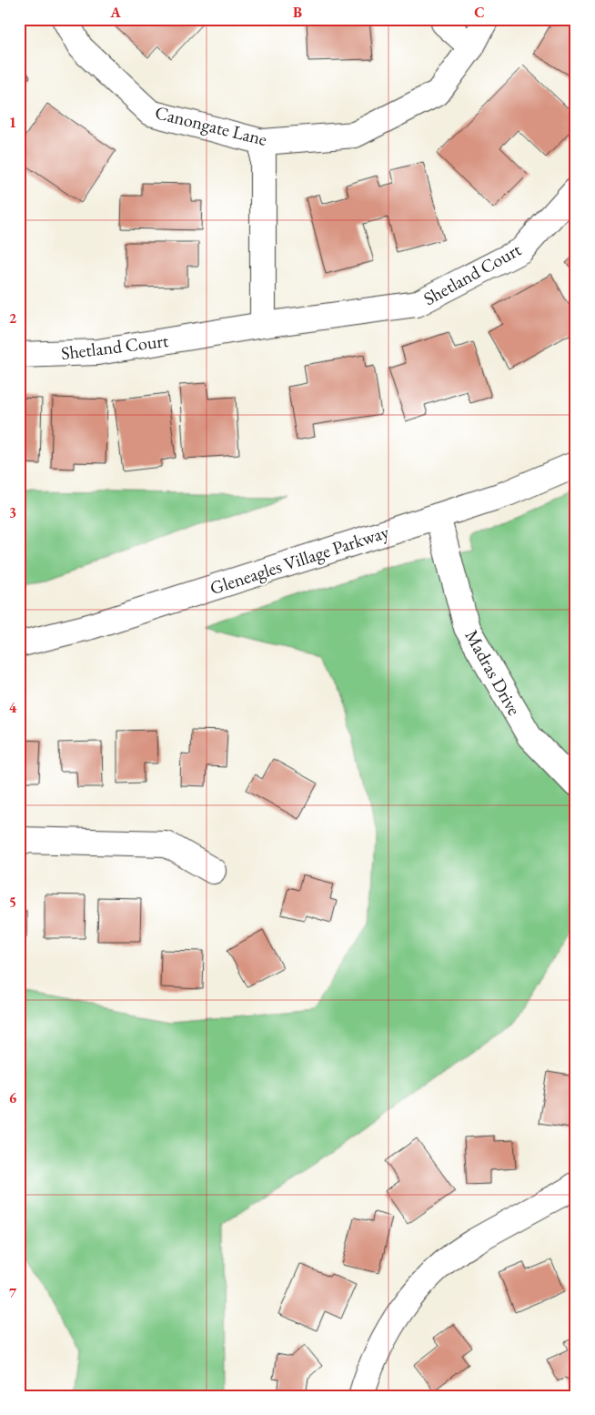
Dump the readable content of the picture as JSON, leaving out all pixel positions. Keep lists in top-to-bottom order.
{
  "streets": {
    "street": [
      "Canongate Lane",
      "Shetland Court",
      "Gleneagles Village Parkway",
      "Madras Drive"
    ]
  },
  "crossings": [
    ["Gleneagles Village Parkway", "Madras Drive"]
  ],
  "grid": {
    "columns": ["A", "B", "C"],
    "rows": [
      "1",
      "2",
      "3",
      "4",
      "5",
      "6",
      "7"
    ]
  }
}
